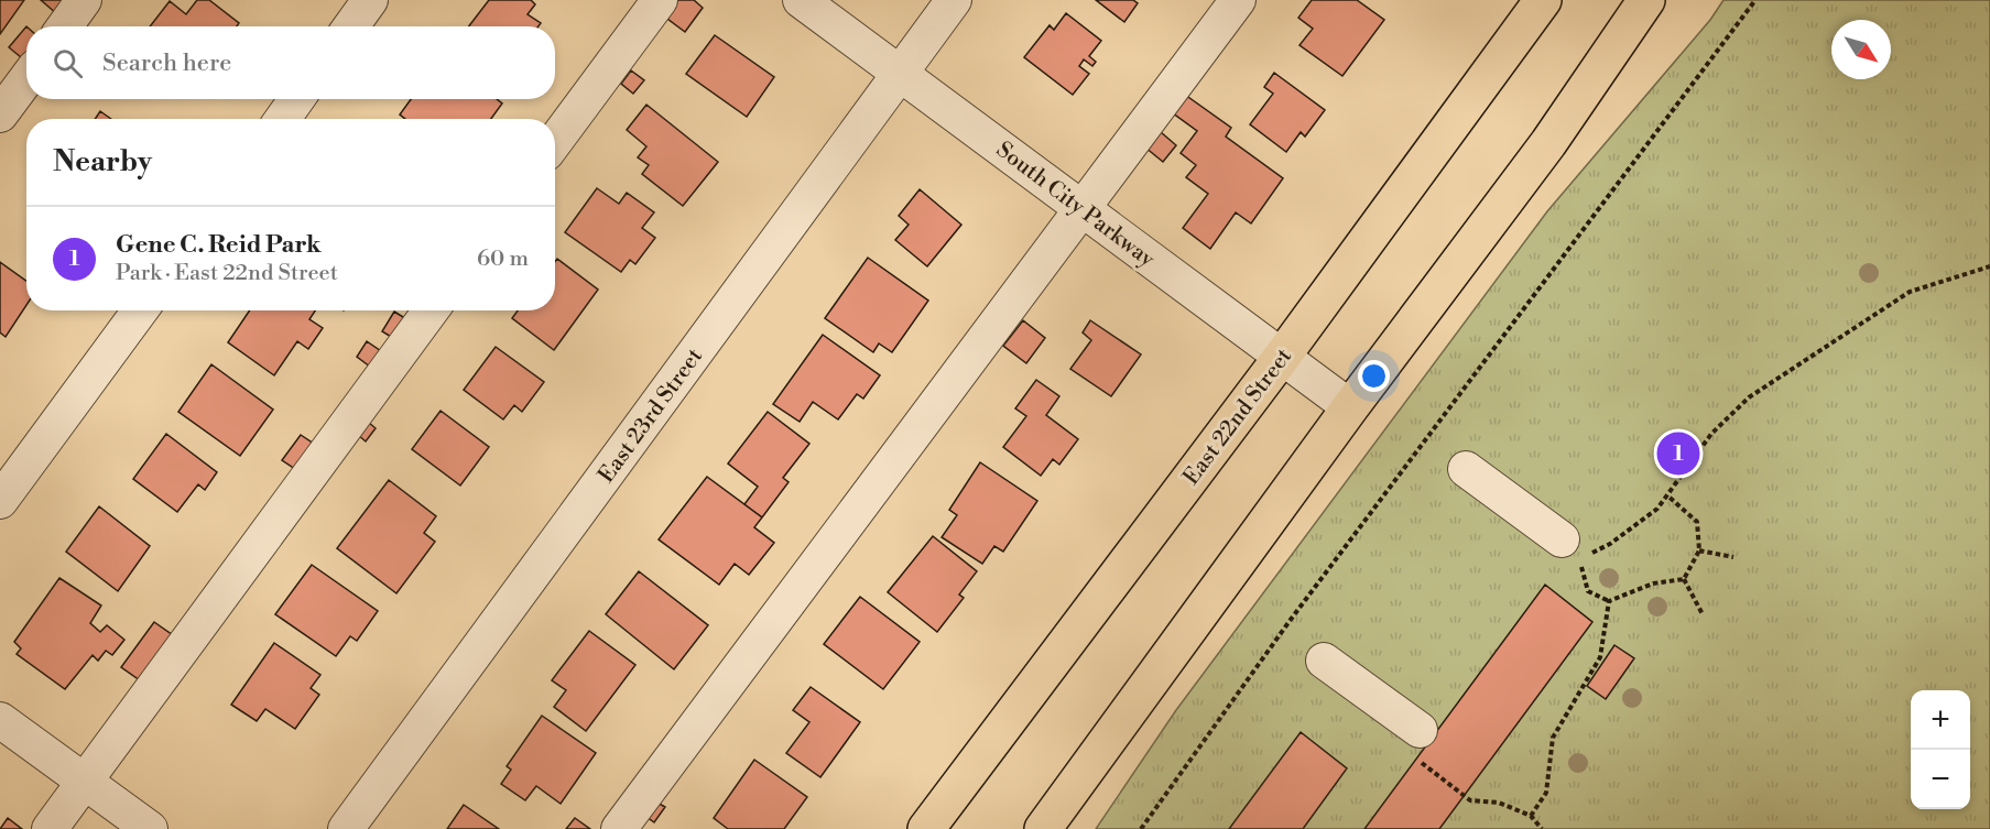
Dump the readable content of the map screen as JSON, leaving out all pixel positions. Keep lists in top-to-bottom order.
{
  "streets": {
    "main road": ["East 22nd Street"],
    "street": ["South City Parkway", "East 23rd Street"]
  },
  "crossings": [
    ["South City Parkway", "East 23rd Street"],
    ["South City Parkway", "East 22nd Street"]
  ],
  "north": "bottom right",
  "page": {
    "search": "Search here",
    "heading": "Nearby",
    "list": [
      {
        "mark": "1",
        "name": "Gene C. Reid Park",
        "note": "Park · East 22nd Street",
        "value": "60 m"
      }
    ],
    "pins": "1",
    "map_buttons": ["+", "−"]
  }
}
